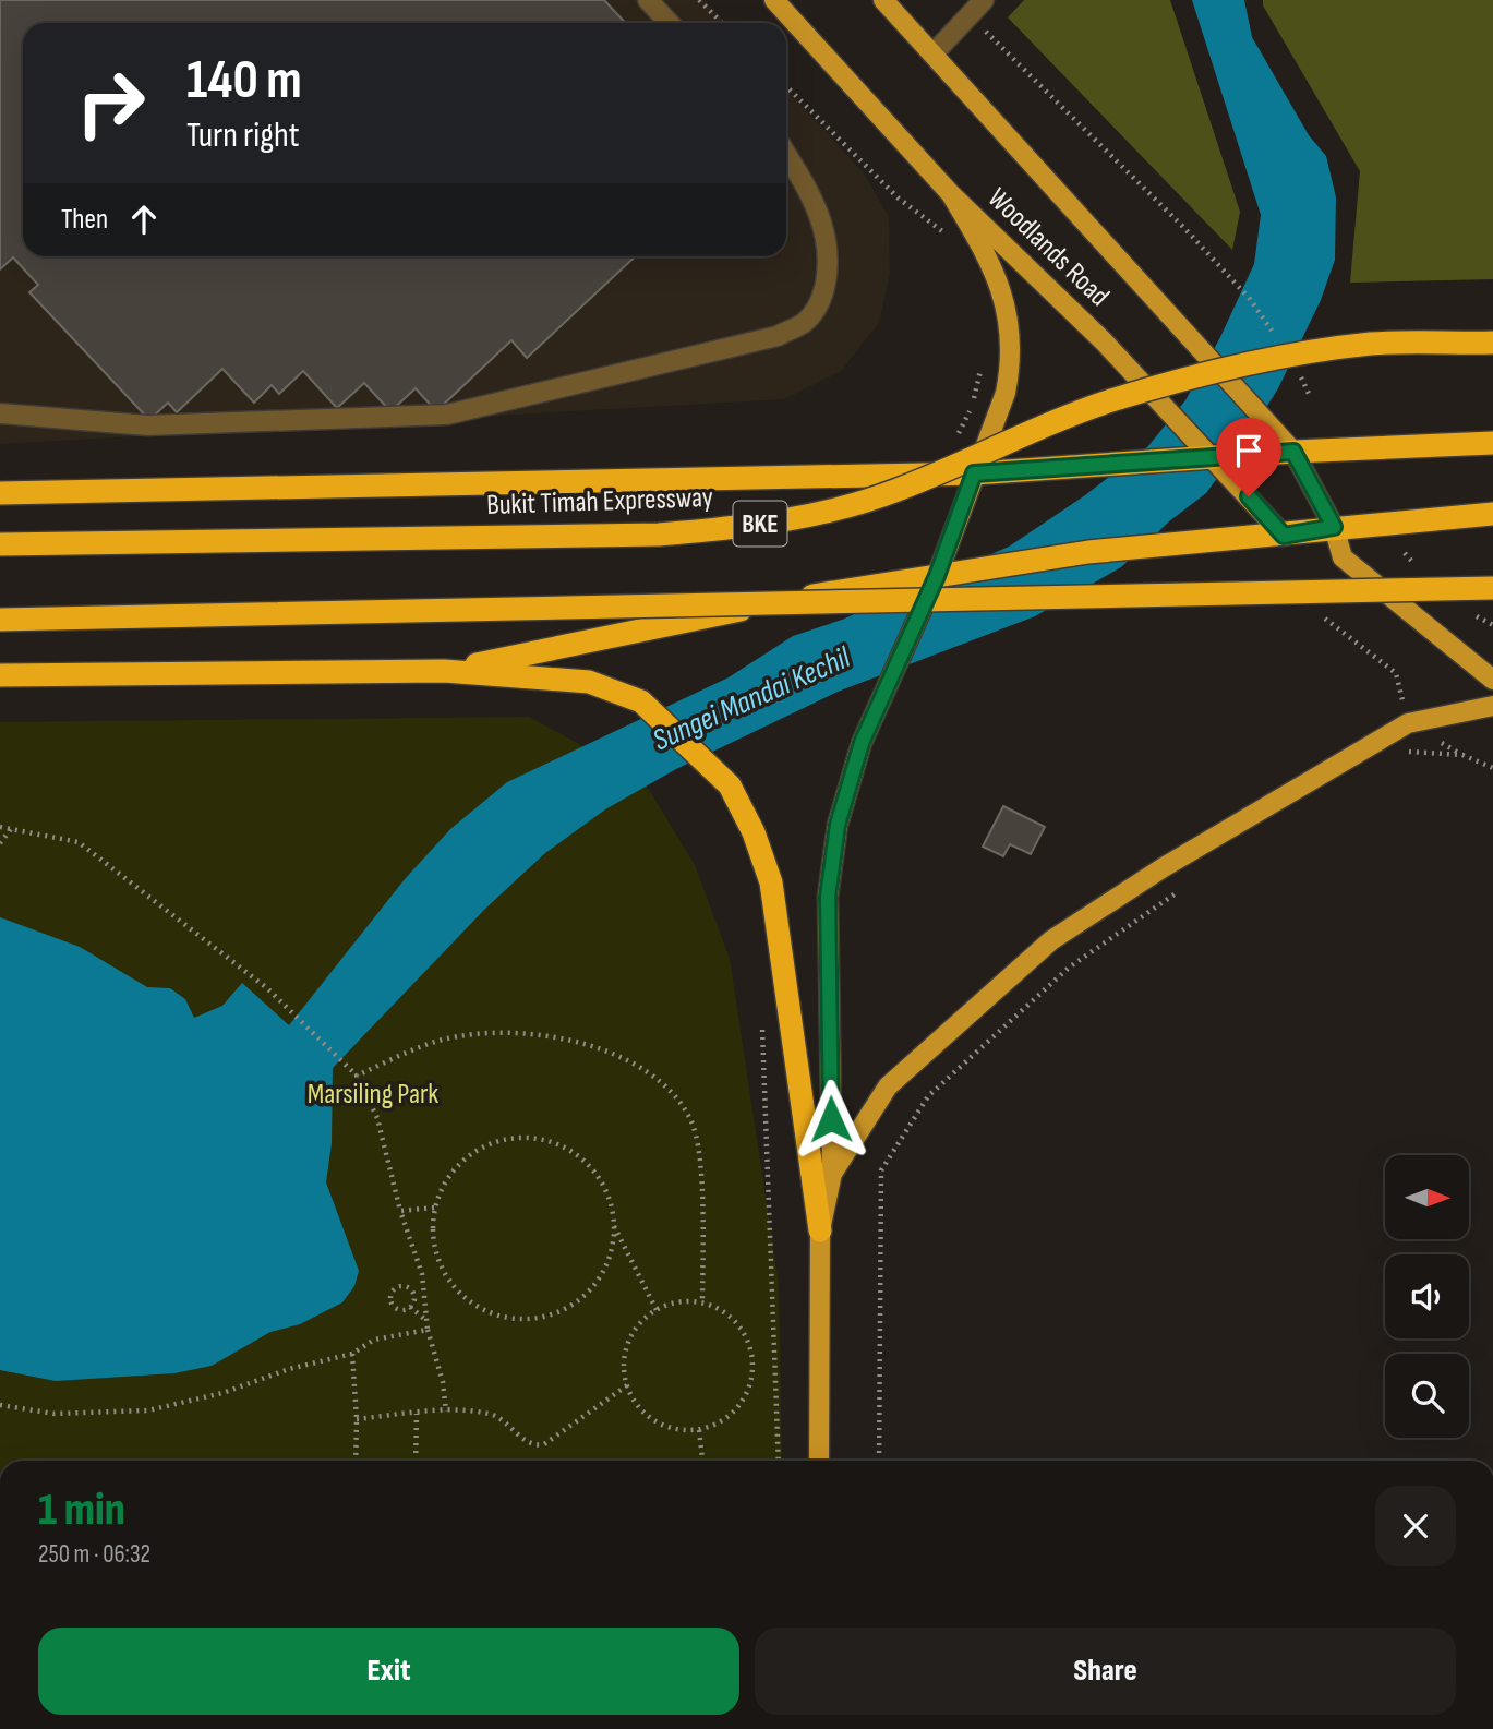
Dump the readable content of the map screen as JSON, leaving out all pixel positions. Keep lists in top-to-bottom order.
{
  "streets": {
    "highway": ["Bukit Timah Expressway", "BKE"],
    "main road": ["Woodlands Road"]
  },
  "water": ["Sungei Mandai Kechil"],
  "parks": ["Marsiling Park"],
  "north": "right",
  "page": {
    "turn": ["140 m", "Turn right"],
    "then": "Then",
    "heading": ["1 min", "250 m · 06:32"],
    "buttons": ["Exit", "Share"]
  }
}
